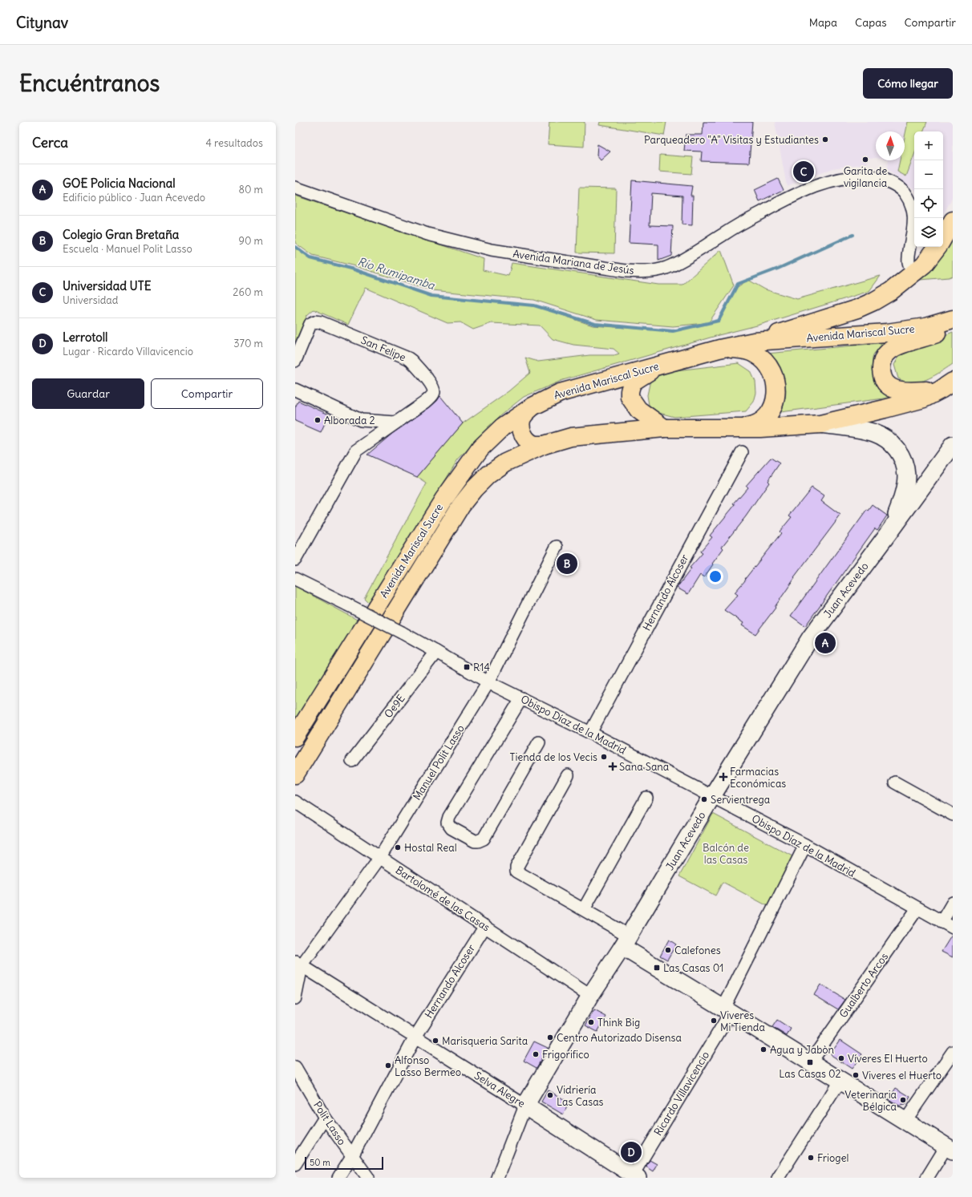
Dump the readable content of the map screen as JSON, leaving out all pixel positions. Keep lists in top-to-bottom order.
{
  "streets": {
    "main road": ["Avenida Mariscal Sucre"],
    "street": [
      "Avenida Mariana de Jesús",
      "San Felipe",
      "Juan Acevedo",
      "Hernando Alcoser",
      "Oe9E",
      "Obispo Díaz de la Madrid",
      "Manuel Polit Lasso",
      "Bartolomé de las Casas",
      "Gualberto Arcos",
      "Selva Alegre",
      "Ricardo Villavicencio",
      "Polit Lasso"
    ]
  },
  "crossings": [
    ["Avenida Mariscal Sucre", "Juan Acevedo"],
    ["Juan Acevedo", "Obispo Díaz de la Madrid"],
    ["Juan Acevedo", "Bartolomé de las Casas"],
    ["Juan Acevedo", "Selva Alegre"],
    ["Hernando Alcoser", "Obispo Díaz de la Madrid"],
    ["Hernando Alcoser", "Bartolomé de las Casas"],
    ["Hernando Alcoser", "Selva Alegre"],
    ["Hernando Alcoser", "Polit Lasso"],
    ["Oe9E", "Obispo Díaz de la Madrid"],
    ["Obispo Díaz de la Madrid", "Manuel Polit Lasso"],
    ["Obispo Díaz de la Madrid", "Gualberto Arcos"],
    ["Obispo Díaz de la Madrid", "Ricardo Villavicencio"],
    ["Manuel Polit Lasso", "Bartolomé de las Casas"],
    ["Manuel Polit Lasso", "Selva Alegre"],
    ["Selva Alegre", "Ricardo Villavicencio"]
  ],
  "water": ["Río Rumipamba"],
  "parks": ["Balcón de las Casas"],
  "places": {
    "other": [
      "Parqueadero \"A\" Visitas y Estudiantes",
      "Garita de vigilancia",
      "Alborada 2",
      "Tienda de los Vecis",
      "Servientrega",
      "Hostal Real",
      "Calefones",
      "Viveres Mi Tienda",
      "Think Big",
      "Centro Autorizado Disensa",
      "Marisqueria Sarita",
      "Agua y Jabòn",
      "Frigorifico",
      "Víveres El Huerto",
      "Alfonso Lasso Bermeo",
      "Viveres el Huerto",
      "Vidriería Las Casas",
      "Veterinaria Bélgica",
      "Friogel"
    ],
    "transit": ["R14", "Las Casas 01", "Las Casas 02"],
    "health": ["Sana Sana", "Farmacias Económicas"]
  },
  "scale_bar": "50 m",
  "north": "top",
  "page": {
    "header": "Citynav",
    "nav": ["Mapa", "Capas", "Compartir"],
    "buttons": [
      "Cómo llegar",
      ["Guardar", "Compartir"]
    ],
    "title": "Encuéntranos",
    "heading": ["Cerca", "4 resultados"],
    "map_buttons": ["+", "−"],
    "pins": [
      "C",
      "B",
      "A",
      "D"
    ],
    "list": [
      {
        "mark": "A",
        "name": "GOE Policia Nacional",
        "note": "Edificio público · Juan Acevedo",
        "value": "80 m"
      },
      {
        "mark": "B",
        "name": "Colegio Gran Bretaña",
        "note": "Escuela · Manuel Polit Lasso",
        "value": "90 m"
      },
      {
        "mark": "C",
        "name": "Universidad UTE",
        "note": "Universidad",
        "value": "260 m"
      },
      {
        "mark": "D",
        "name": "Lerrotoll",
        "note": "Lugar · Ricardo Villavicencio",
        "value": "370 m"
      }
    ],
    "scale": "50 m"
  }
}
